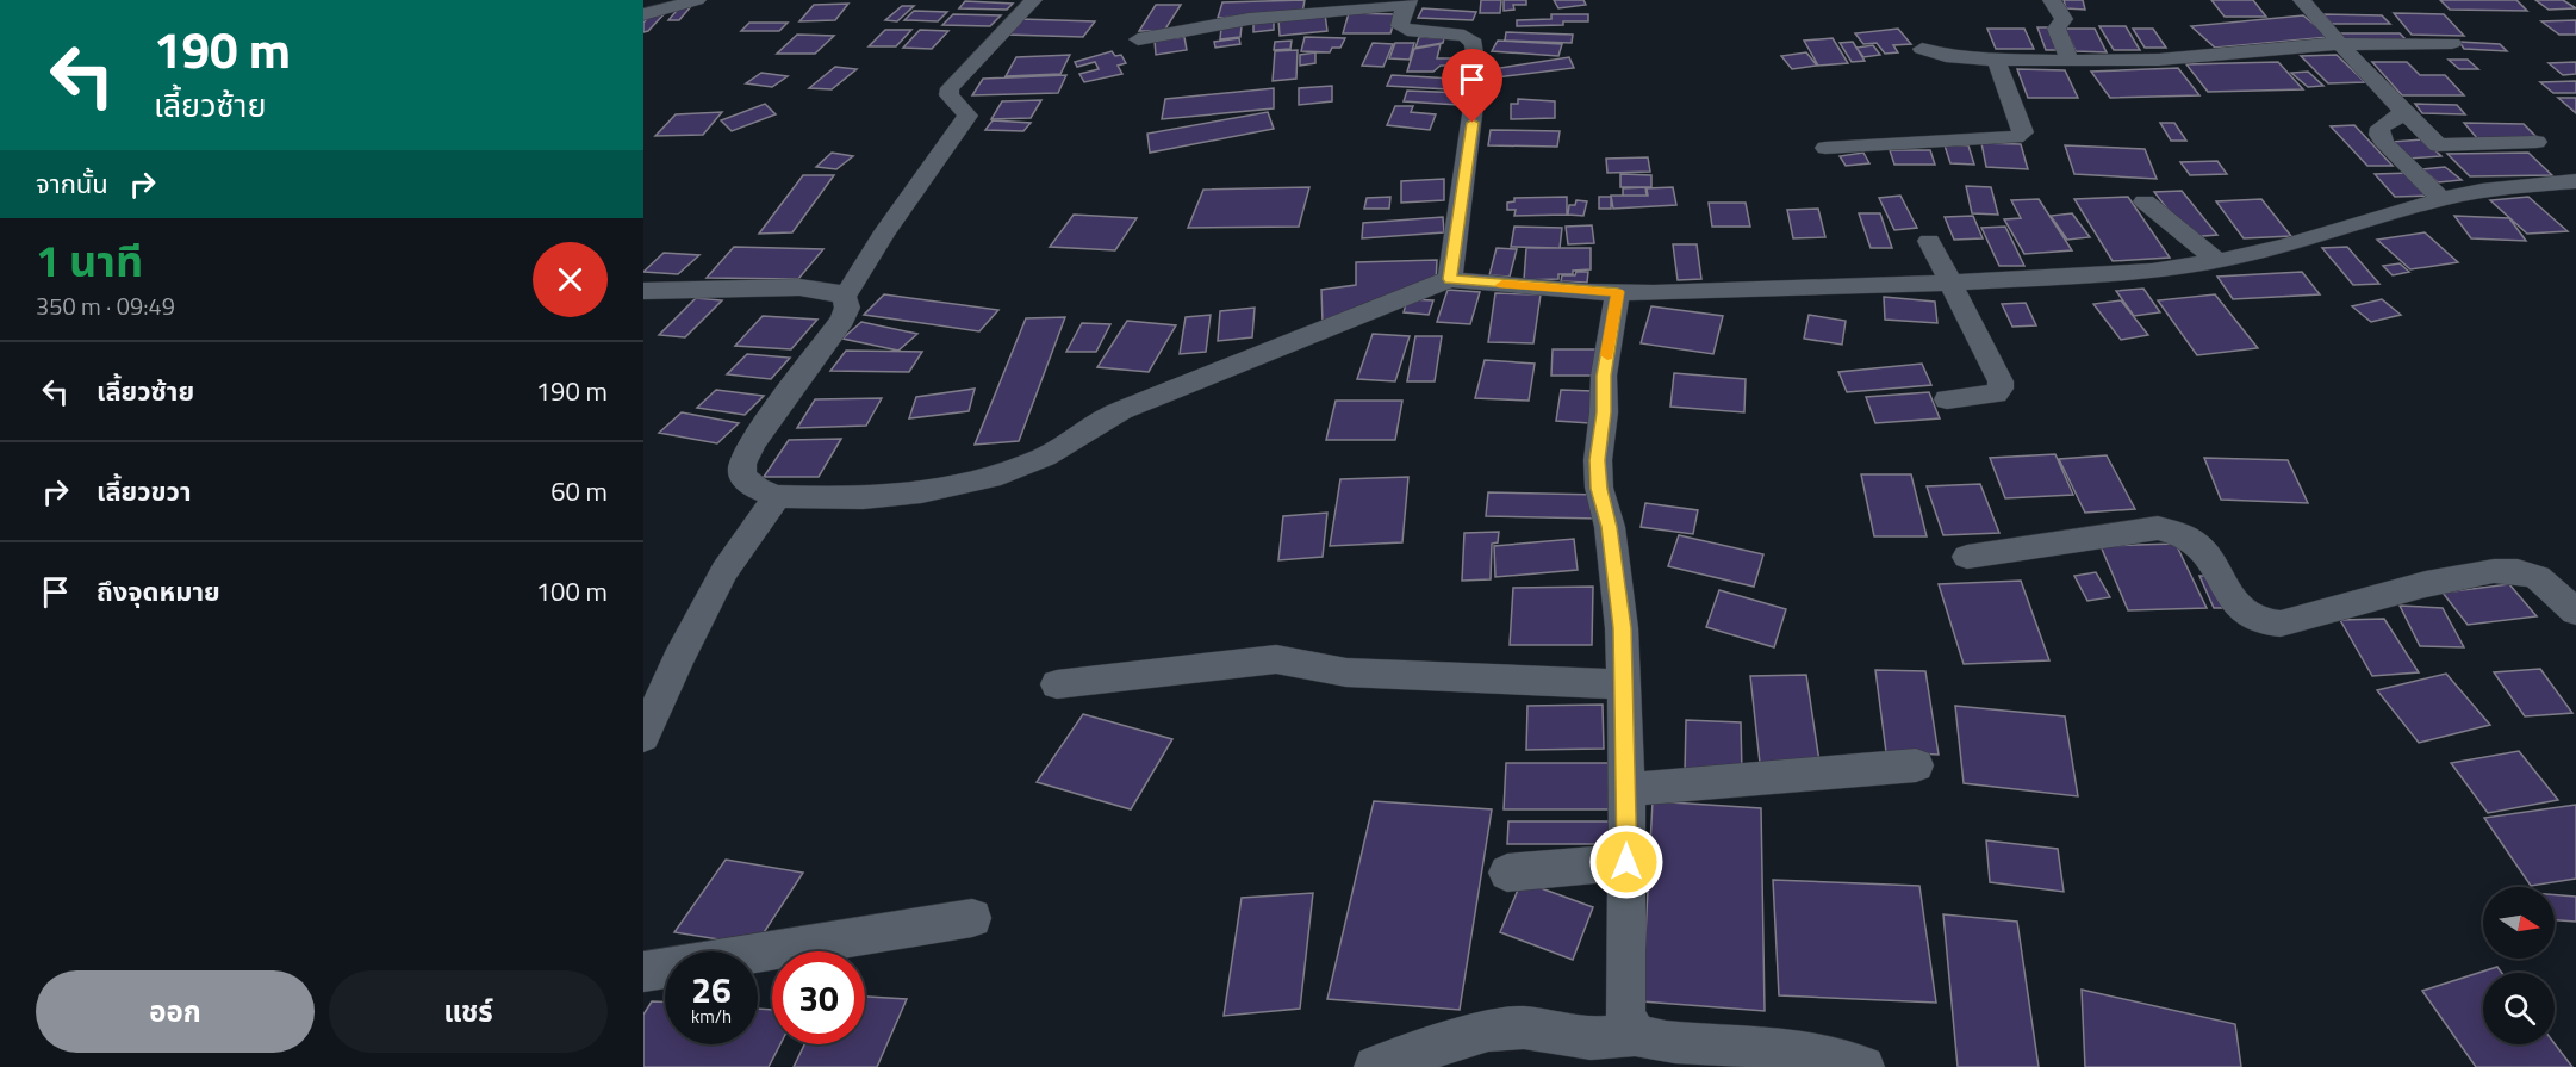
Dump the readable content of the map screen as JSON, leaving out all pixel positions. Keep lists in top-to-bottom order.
{
  "north": "right",
  "page": {
    "turn": ["190 m", "เลี้ยวซ้าย"],
    "then": "จากนั้น",
    "heading": ["1 นาที", "350 m · 09:49"],
    "list": [
      {
        "name": "เลี้ยวซ้าย",
        "value": "190 m"
      },
      {
        "name": "เลี้ยวขวา",
        "value": "60 m"
      },
      {
        "name": "ถึงจุดหมาย",
        "value": "100 m"
      }
    ],
    "speed": "26 km/h",
    "limit": "30",
    "buttons": ["ออก", "แชร์"]
  }
}
